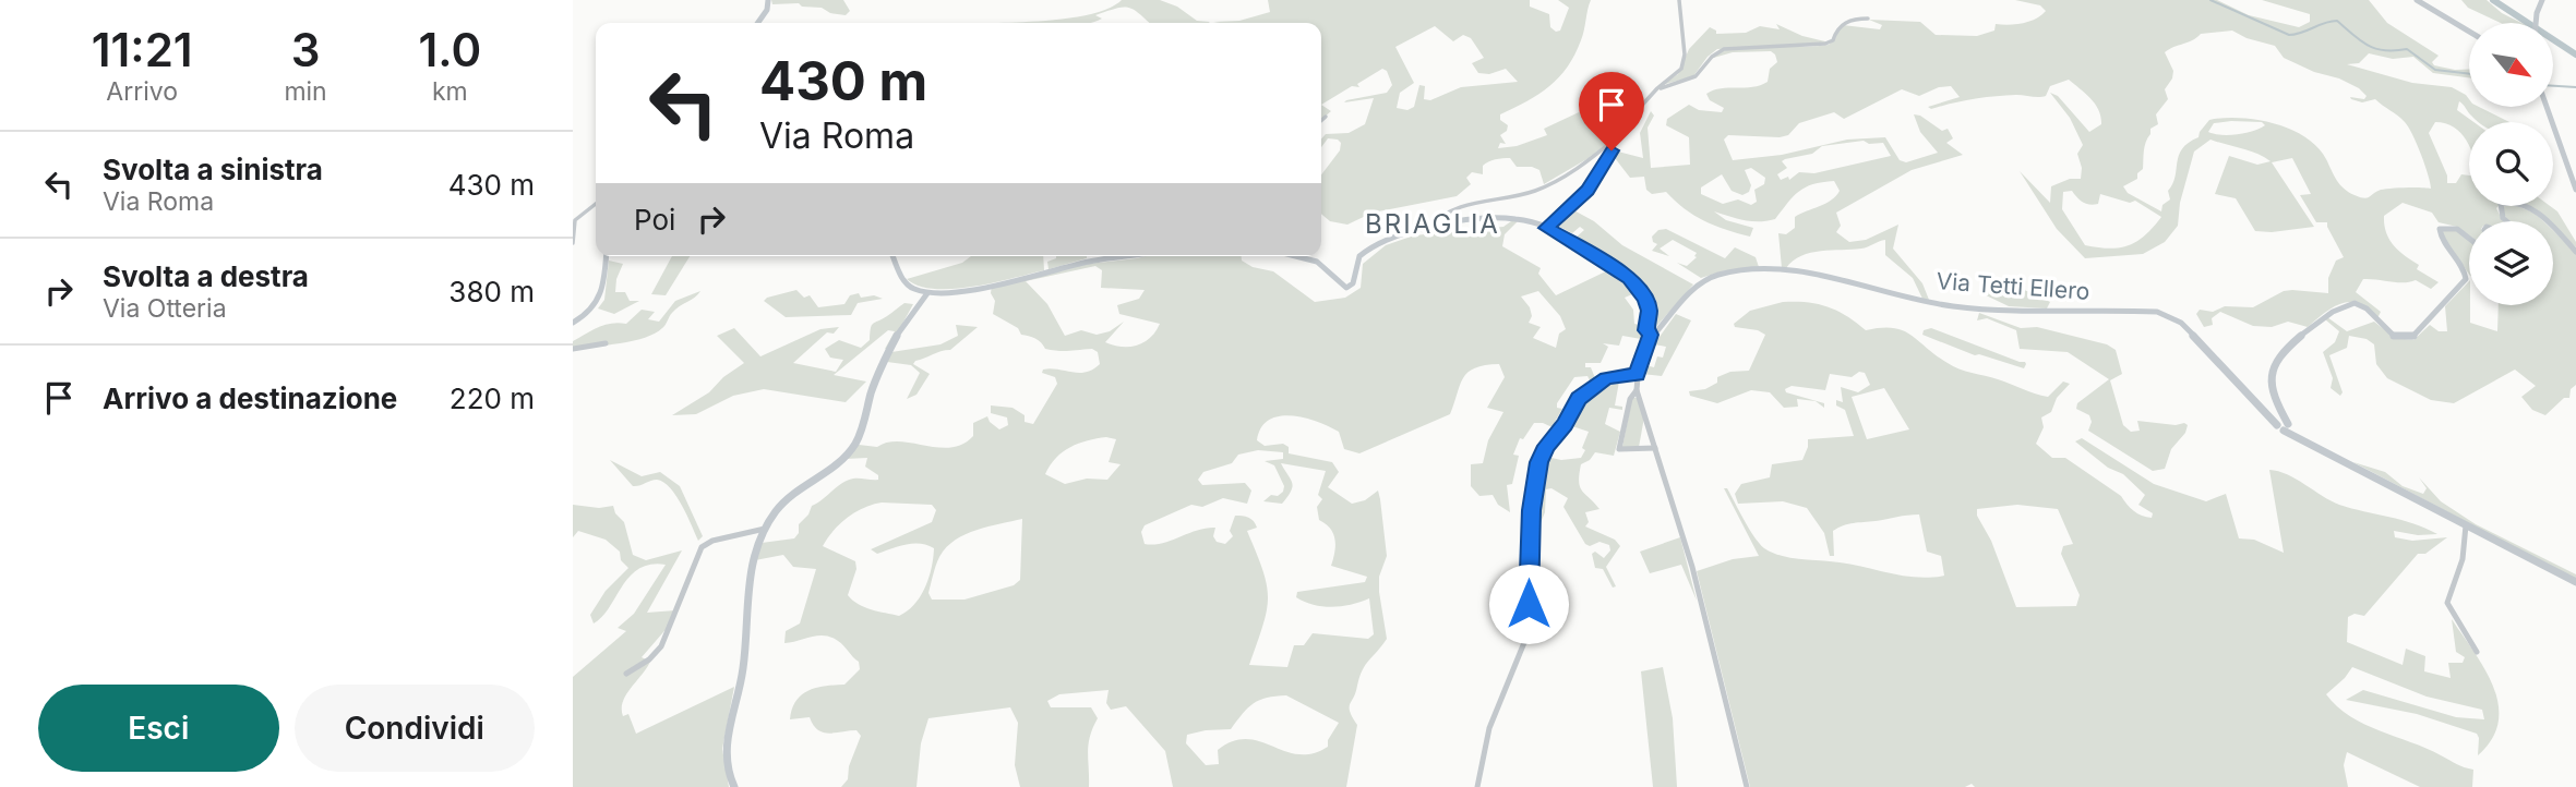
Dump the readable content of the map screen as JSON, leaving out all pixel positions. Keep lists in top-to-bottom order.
{
  "streets": {
    "main road": ["Via Tetti Ellero"]
  },
  "districts": ["BRIAGLIA"],
  "north": "bottom right",
  "page": {
    "eta": [
      "11:21",
      "Arrivo",
      "3",
      "min",
      "1.0",
      "km"
    ],
    "turn": ["430 m", "Via Roma"],
    "list": [
      {
        "name": "Svolta a sinistra",
        "note": "Via Roma",
        "value": "430 m"
      },
      {
        "name": "Svolta a destra",
        "note": "Via Otteria",
        "value": "380 m"
      },
      {
        "name": "Arrivo a destinazione",
        "value": "220 m"
      }
    ],
    "then": "Poi",
    "buttons": ["Esci", "Condividi"]
  }
}
